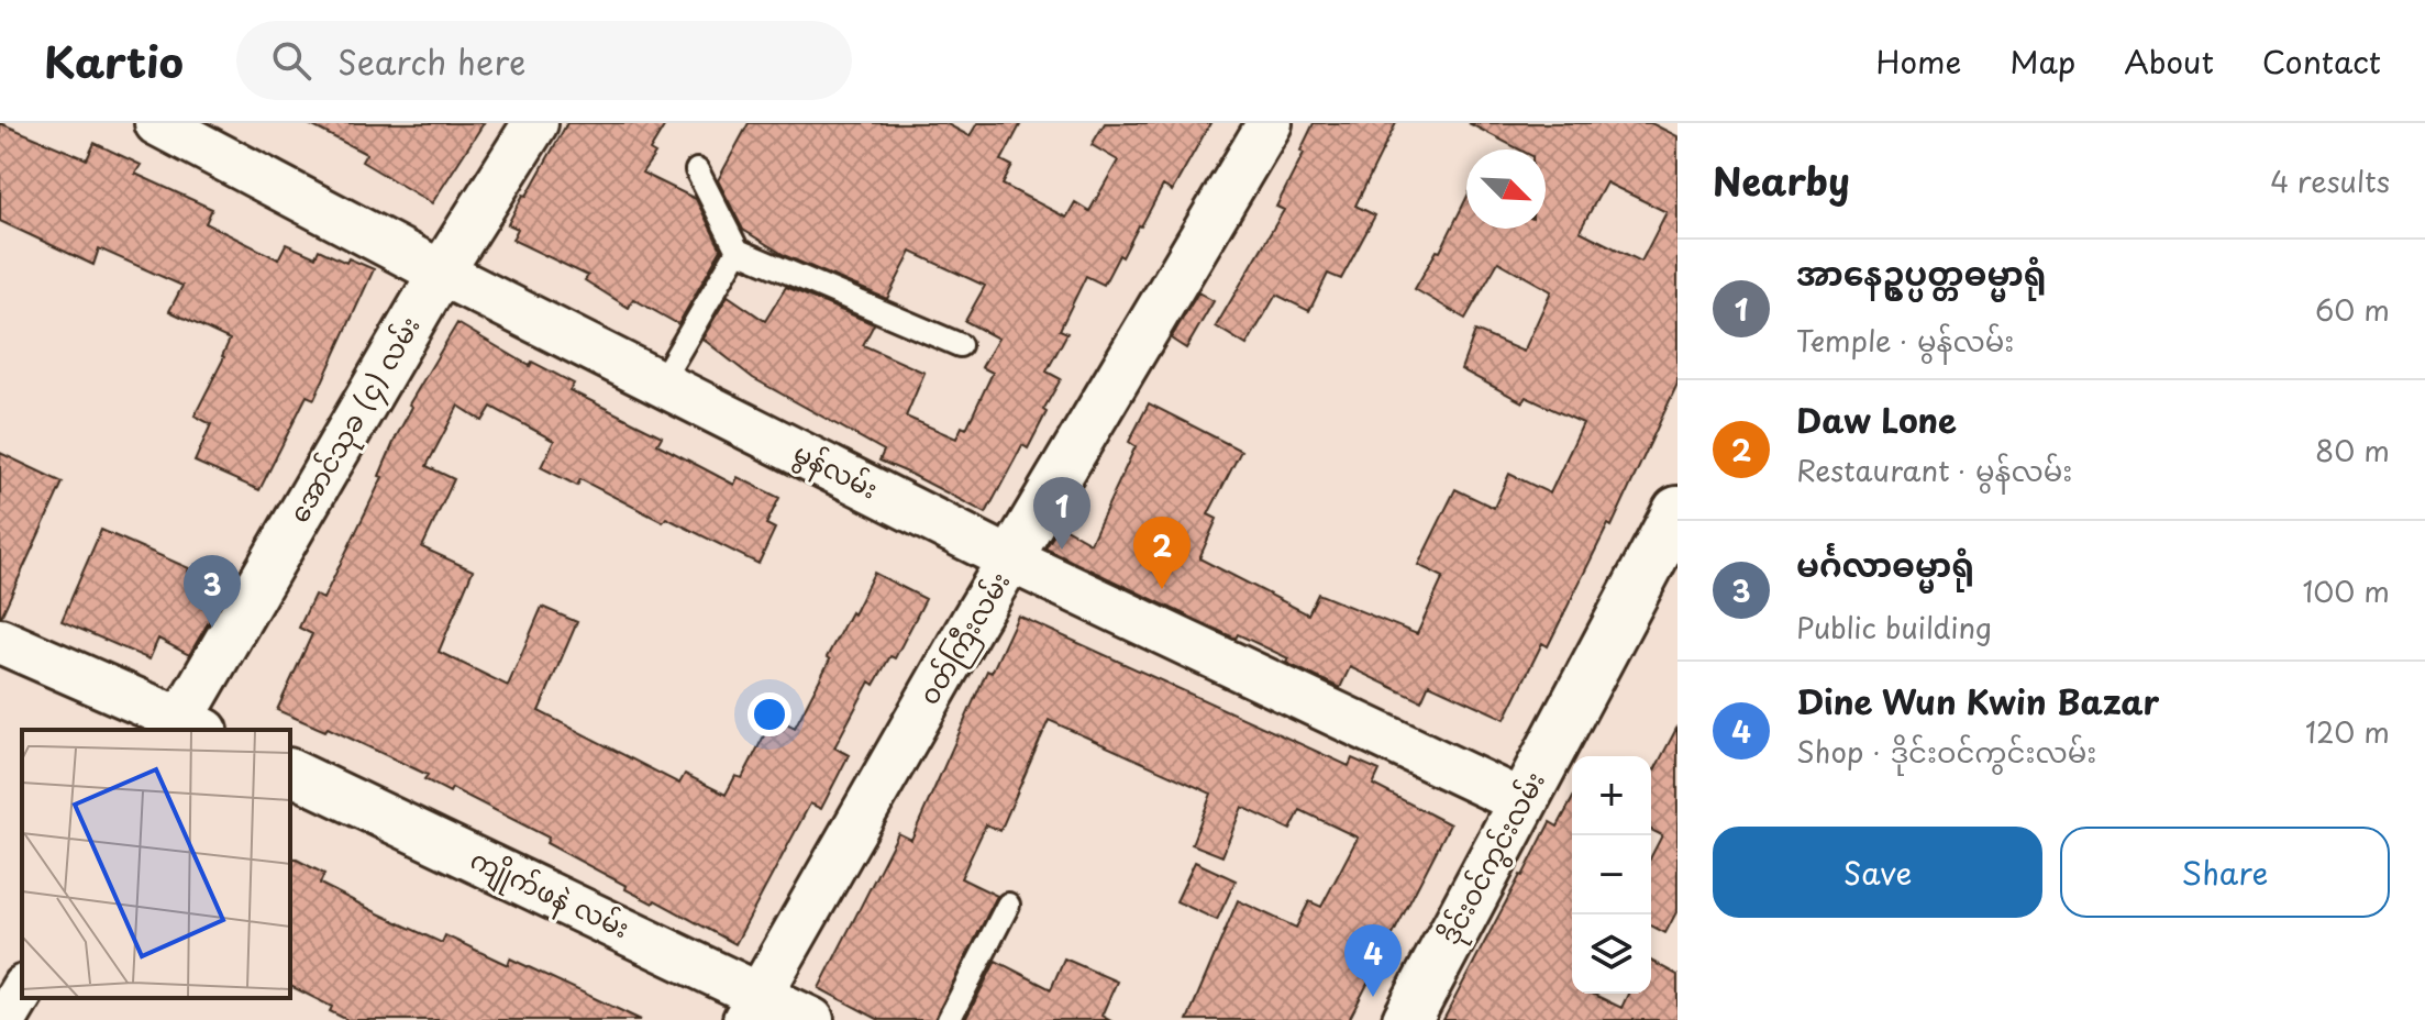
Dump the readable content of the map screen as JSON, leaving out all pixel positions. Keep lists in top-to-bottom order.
{
  "streets": {
    "street": [
      "အောင်သုခ (၄) လမ်း",
      "မွန်လမ်း",
      "၀တ်ကြီးလမ်း",
      "ဒိုင်းဝင်ကွင်းလမ်း",
      "ကျိုက်ဖနဲ လမ်း"
    ]
  },
  "crossings": [
    ["အောင်သုခ (၄) လမ်း", "မွန်လမ်း"],
    ["မွန်လမ်း", "၀တ်ကြီးလမ်း"],
    ["မွန်လမ်း", "ဒိုင်းဝင်ကွင်းလမ်း"],
    ["၀တ်ကြီးလမ်း", "ကျိုက်ဖနဲ လမ်း"]
  ],
  "north": "bottom right",
  "page": {
    "header": "Kartio",
    "search": "Search here",
    "nav": [
      "Home",
      "Map",
      "About",
      "Contact"
    ],
    "heading": ["Nearby", "4 results"],
    "list": [
      {
        "mark": "1",
        "name": "အာနေဥ္စပ္ပတ္တဓမ္မာရုံ",
        "note": "Temple · မွန်လမ်း",
        "value": "60 m"
      },
      {
        "mark": "2",
        "name": "Daw Lone",
        "note": "Restaurant · မွန်လမ်း",
        "value": "80 m"
      },
      {
        "mark": "3",
        "name": "မင်္ဂလာဓမ္မာရုံ",
        "note": "Public building",
        "value": "100 m"
      },
      {
        "mark": "4",
        "name": "Dine Wun Kwin Bazar",
        "note": "Shop · ဒိုင်းဝင်ကွင်းလမ်း",
        "value": "120 m"
      }
    ],
    "pins": [
      "1",
      "2",
      "3",
      "4"
    ],
    "map_buttons": ["+", "−"],
    "buttons": ["Save", "Share"]
  }
}
